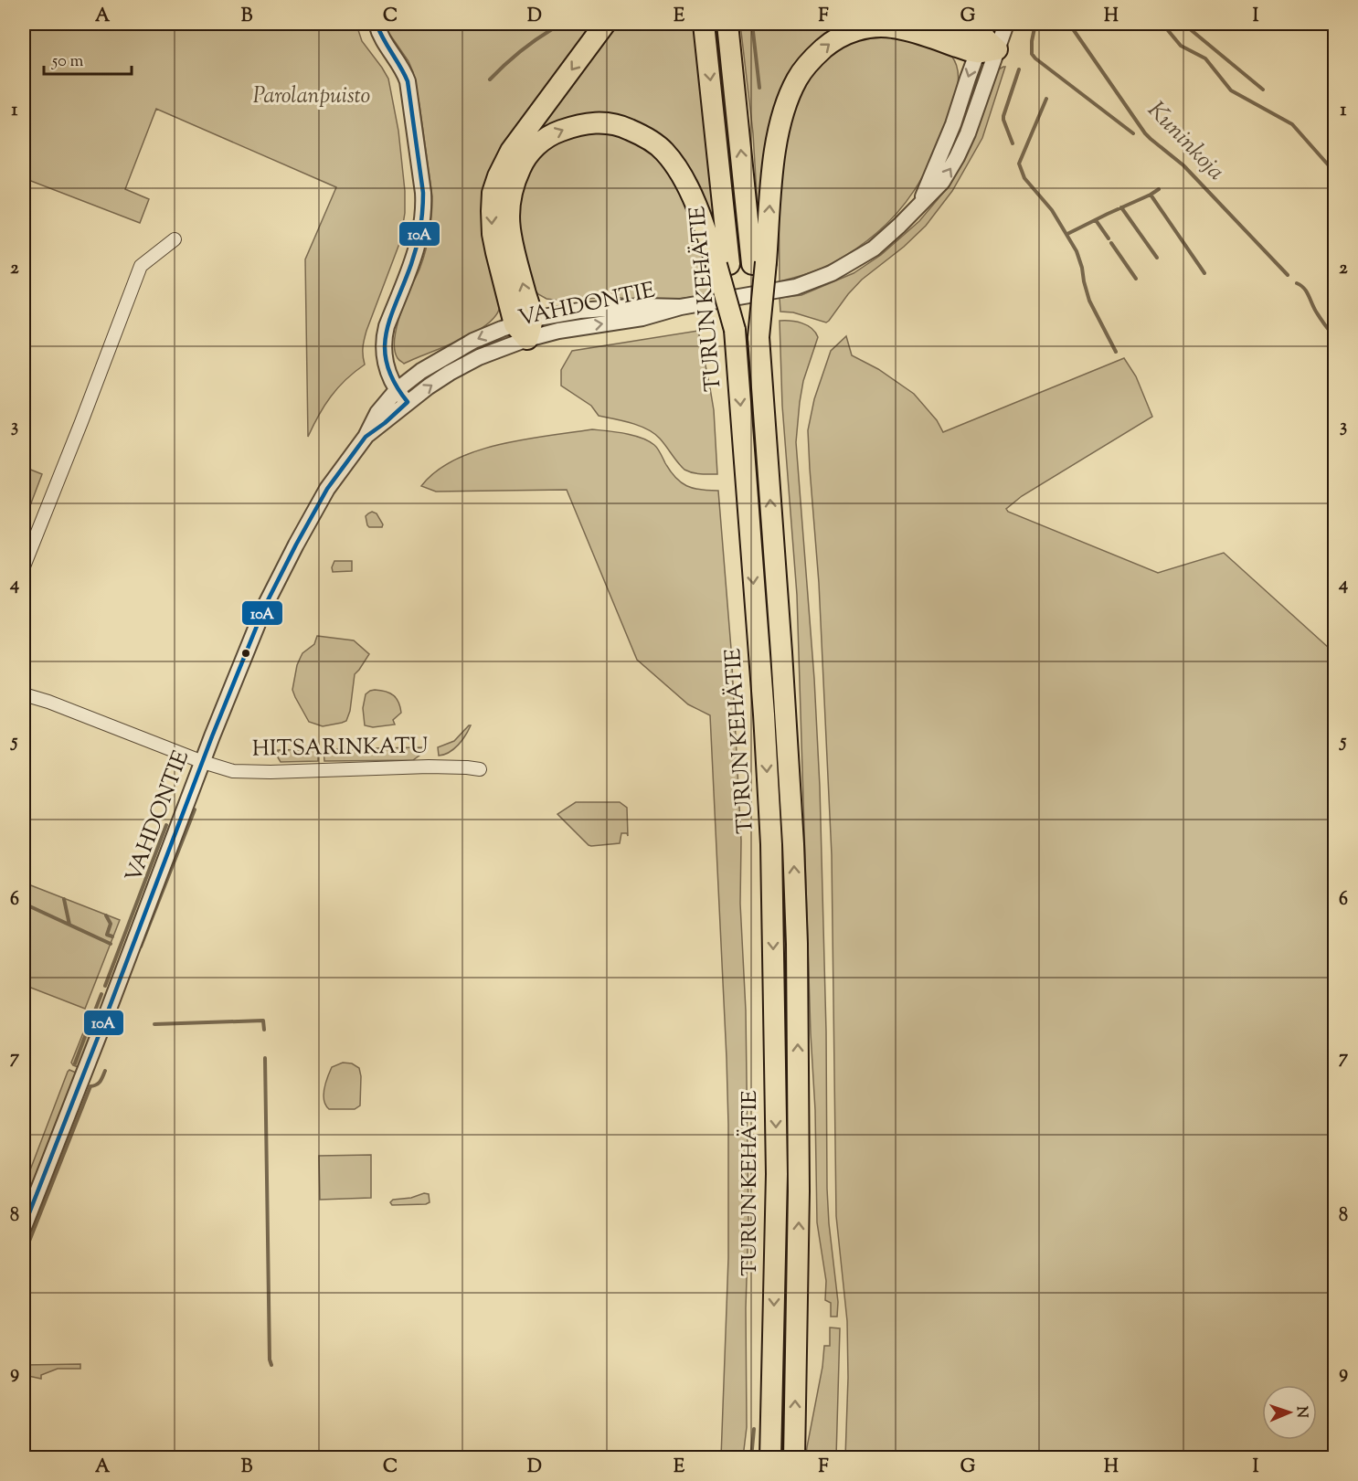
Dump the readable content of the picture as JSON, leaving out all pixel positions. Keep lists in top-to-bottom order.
{
  "streets": {
    "highway": ["TURUN KEHÄTIE"],
    "street": ["VAHDONTIE", "HITSARINKATU"]
  },
  "crossings": [
    ["VAHDONTIE", "HITSARINKATU"]
  ],
  "water": ["Kuninkoja"],
  "parks": ["Parolanpuisto"],
  "lines": ["transit line 10A"],
  "scale_bar": "50 m",
  "north": "right",
  "grid": {
    "columns": [
      "A",
      "B",
      "C",
      "D",
      "E",
      "F",
      "G",
      "H",
      "I"
    ],
    "rows": [
      "1",
      "2",
      "3",
      "4",
      "5",
      "6",
      "7",
      "8",
      "9"
    ]
  }
}
